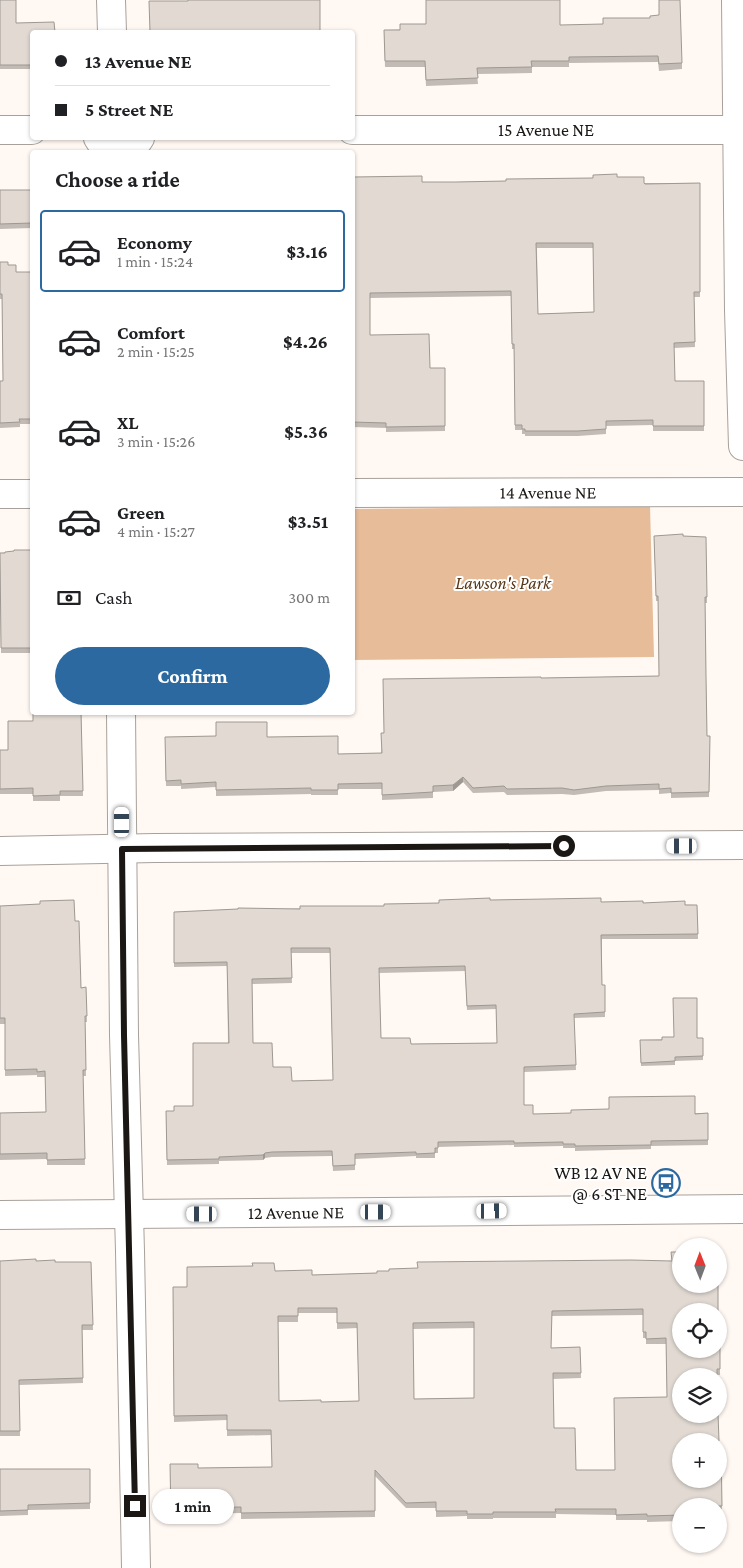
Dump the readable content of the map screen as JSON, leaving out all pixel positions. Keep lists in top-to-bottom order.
{
  "streets": {
    "street": ["15 Avenue NE", "14 Avenue NE", "12 Avenue NE"]
  },
  "parks": ["Lawson's Park"],
  "places": {
    "bus stop": ["WB 12 AV NE @ 6 ST NE"]
  },
  "north": "top",
  "page": {
    "banner": ["13 Avenue NE", "5 Street NE"],
    "heading": "Choose a ride",
    "list": [
      {
        "name": "Economy",
        "note": "1 min · 15:24",
        "value": "$3.16"
      },
      {
        "name": "Comfort",
        "note": "2 min · 15:25",
        "value": "$4.26"
      },
      {
        "name": "XL",
        "note": "3 min · 15:26",
        "value": "$5.36"
      },
      {
        "name": "Green",
        "note": "4 min · 15:27",
        "value": "$3.51"
      }
    ],
    "pay": ["Cash", "300 m"],
    "buttons": "Confirm",
    "map_buttons": ["+", "−"],
    "bubble": "1 min"
  }
}
